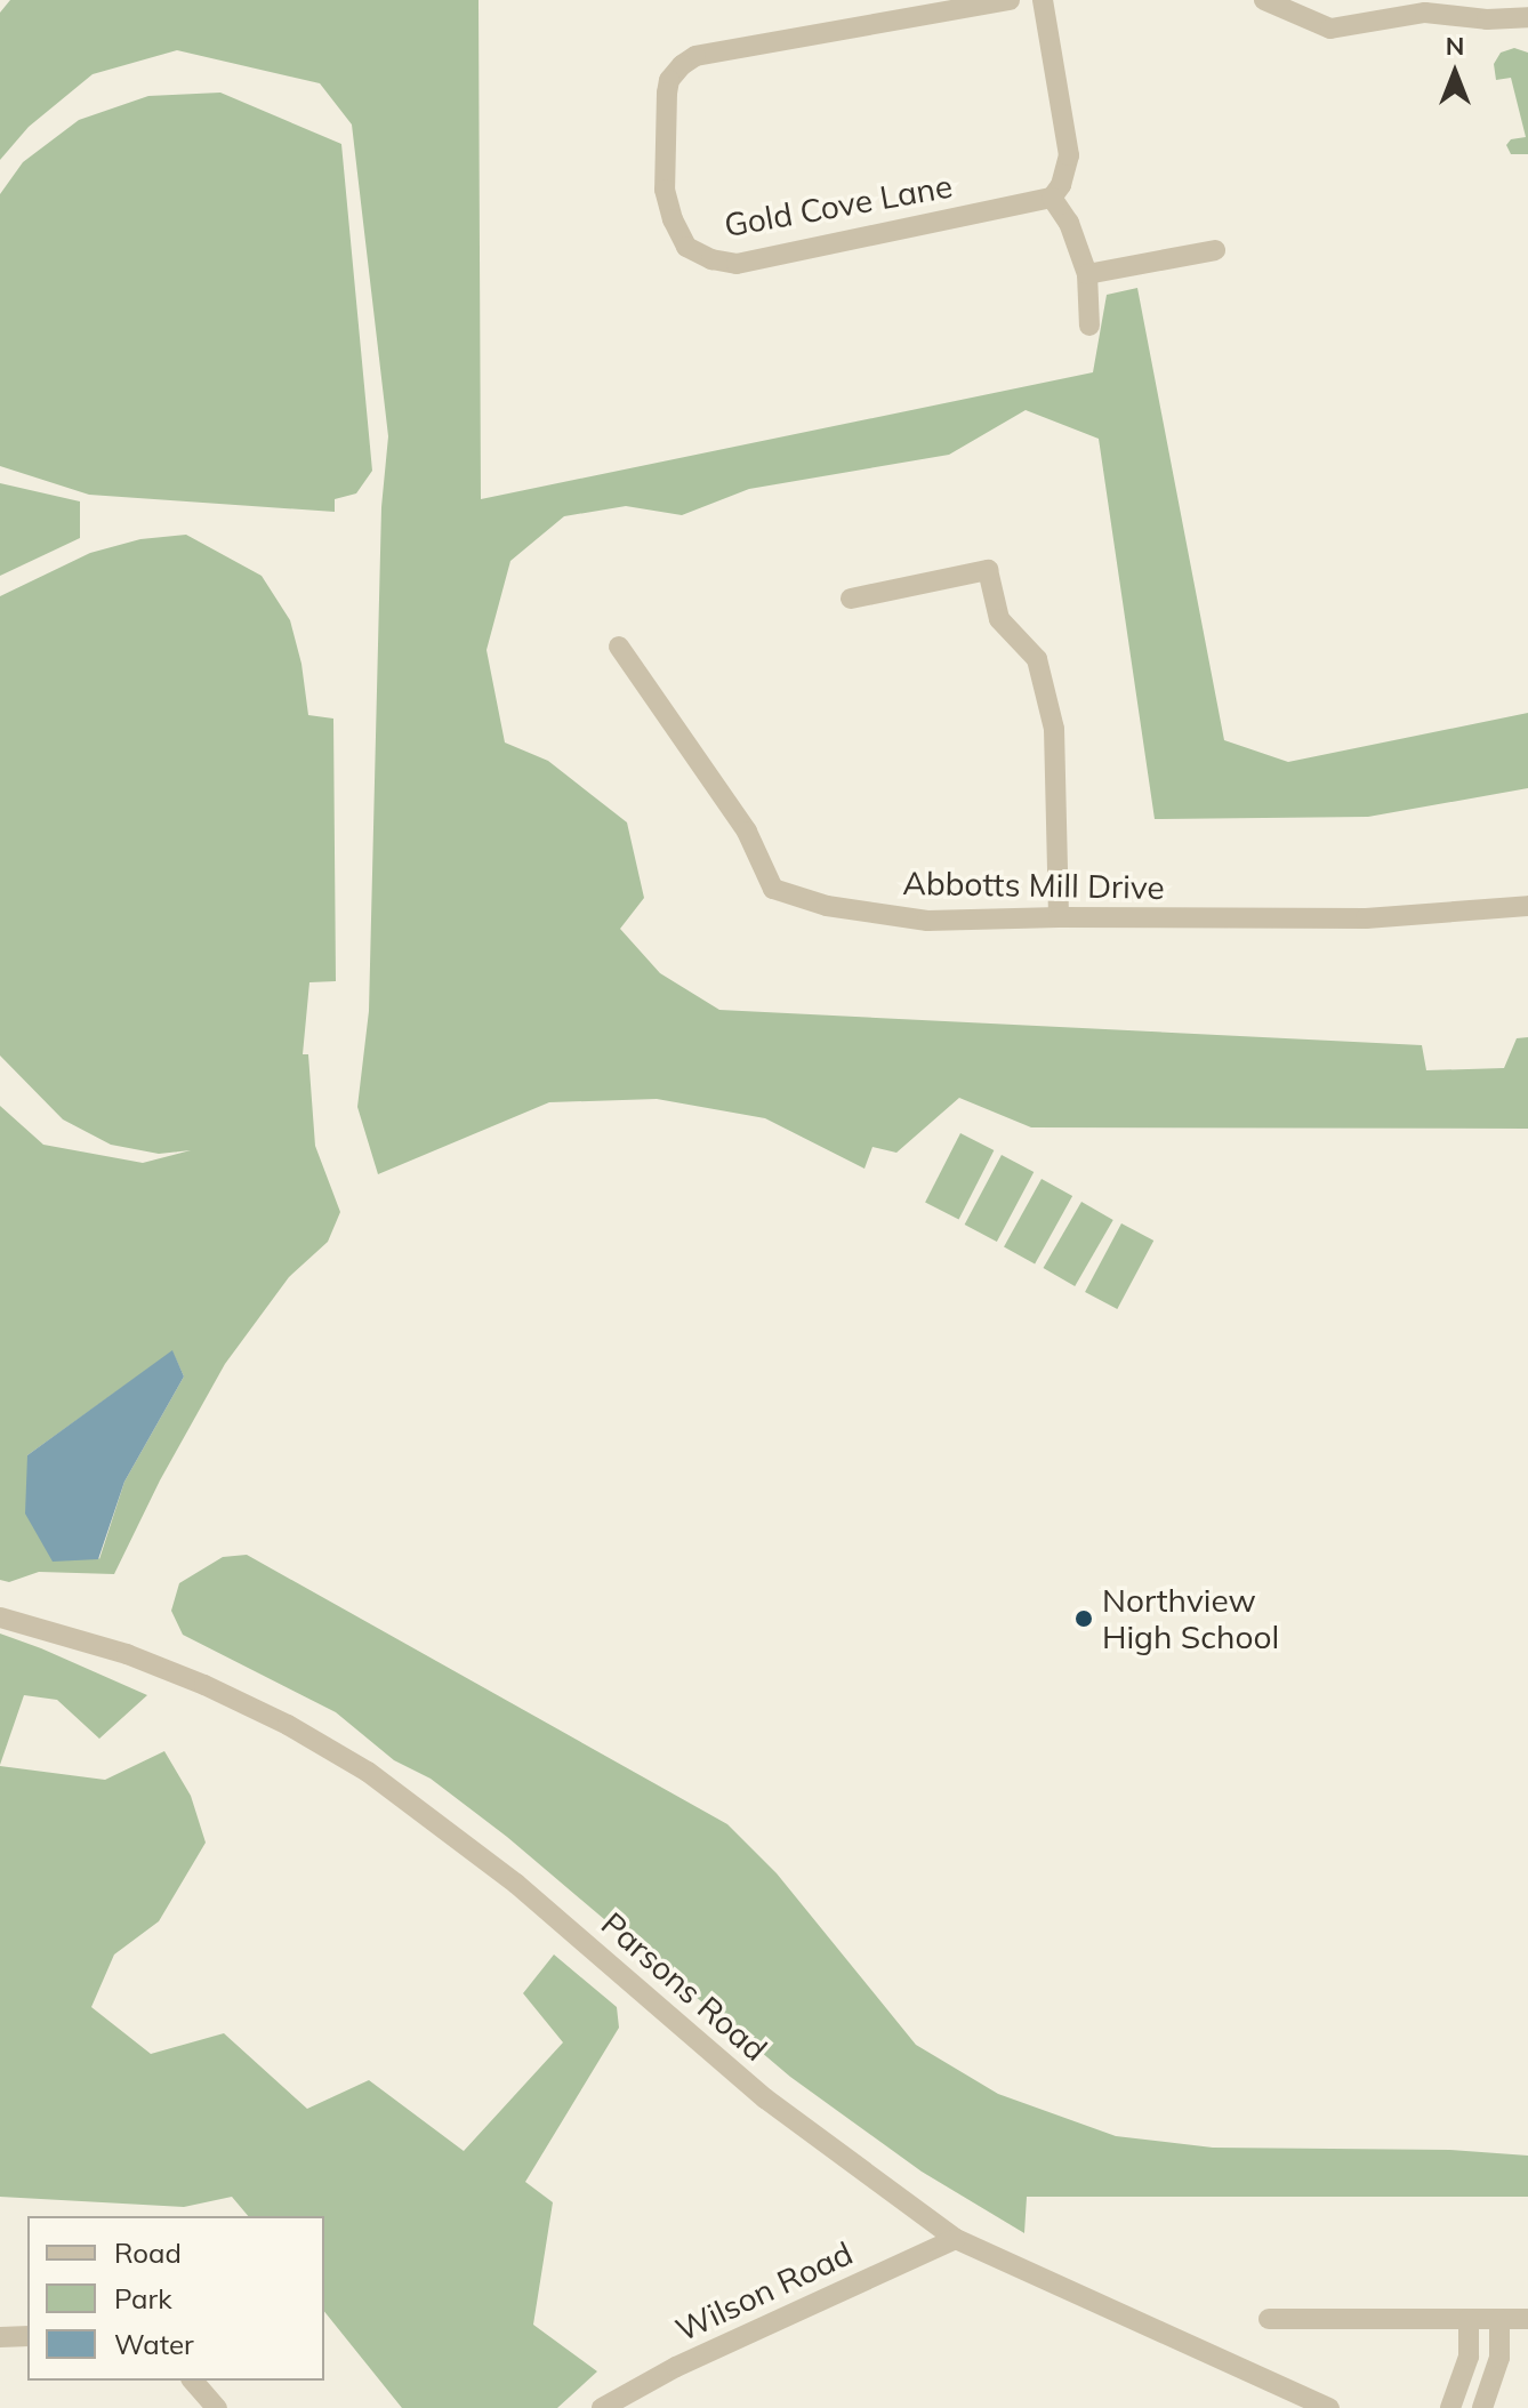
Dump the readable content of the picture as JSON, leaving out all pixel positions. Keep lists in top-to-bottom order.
{
  "streets": {
    "street": [
      "Gold Cove Lane",
      "Abbotts Mill Drive",
      "Parsons Road",
      "Wilson Road"
    ]
  },
  "crossings": [
    ["Parsons Road", "Wilson Road"]
  ],
  "places": ["Northview High School"],
  "legend": ["Road", "Park", "Water"],
  "north": "top"
}
